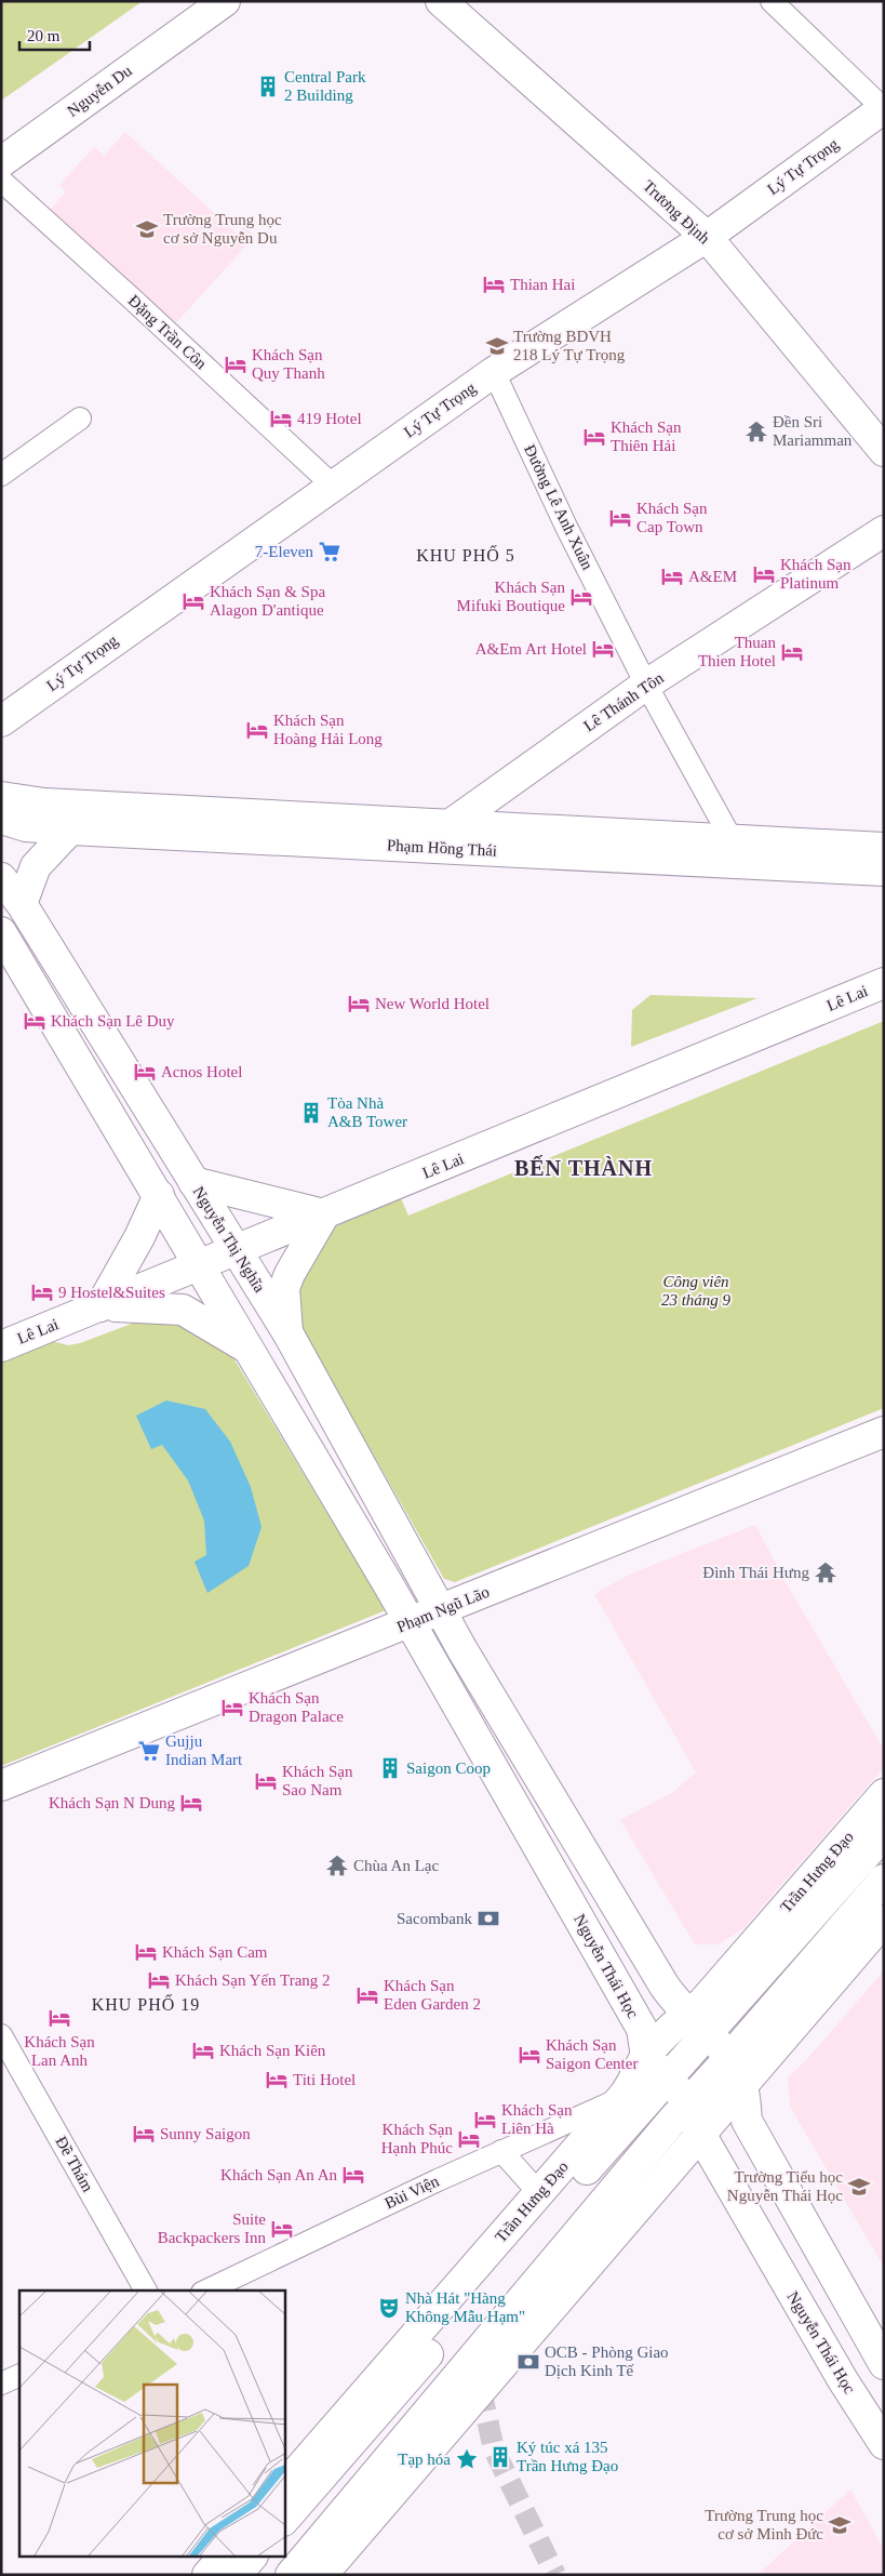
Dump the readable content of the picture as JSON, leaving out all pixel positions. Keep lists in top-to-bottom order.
{
  "streets": {
    "main road": [
      "Nguyễn Du",
      "Lý Tự Trọng",
      "Trương Định",
      "Lê Thánh Tôn",
      "Phạm Hồng Thái",
      "Lê Lai",
      "Nguyễn Thị Nghĩa",
      "Phạm Ngũ Lão",
      "Trần Hưng Đạo",
      "Nguyễn Thái Học"
    ],
    "street": [
      "Đặng Trần Côn",
      "Đường Lê Anh Xuân",
      "Ðề Thám",
      "Bùi Viện"
    ]
  },
  "crossings": [
    ["Lý Tự Trọng", "Trương Định"],
    ["Lý Tự Trọng", "Đặng Trần Côn"],
    ["Lý Tự Trọng", "Đường Lê Anh Xuân"],
    ["Đường Lê Anh Xuân", "Lê Thánh Tôn"],
    ["Đường Lê Anh Xuân", "Phạm Hồng Thái"],
    ["Lê Thánh Tôn", "Phạm Hồng Thái"],
    ["Lê Lai", "Nguyễn Thị Nghĩa"],
    ["Nguyễn Thị Nghĩa", "Phạm Ngũ Lão"],
    ["Phạm Ngũ Lão", "Nguyễn Thái Học"],
    ["Trần Hưng Đạo", "Nguyễn Thái Học"],
    ["Trần Hưng Đạo", "Bùi Viện"]
  ],
  "districts": ["KHU PHỐ 5", "BẾN THÀNH", "KHU PHỐ 19"],
  "parks": ["Công viên 23 tháng 9"],
  "places": {
    "building": [
      "Central Park 2 Building",
      "Tòa Nhà A&B Tower",
      "Saigon Coop",
      "Ký túc xá 135 Trần Hưng Đạo"
    ],
    "school or university": [
      "Trường Trung học cơ sở Nguyễn Du",
      "Trường BDVH 218 Lý Tự Trọng",
      "Trường Tiểu học Nguyễn Thái Học",
      "Trường Trung học cơ sở Minh Đức"
    ],
    "hotel": [
      "Thian Hai",
      "Khách Sạn Quy Thanh",
      "419 Hotel",
      "Khách Sạn Thiên Hải",
      "Khách Sạn Cap Town",
      "Khách Sạn Platinum",
      "A&EM",
      "Khách Sạn Mifuki Boutique",
      "Khách Sạn & Spa Alagon D'antique",
      "A&Em Art Hotel",
      "Thuan Thien Hotel",
      "Khách Sạn Hoàng Hải Long",
      "New World Hotel",
      "Khách Sạn Lê Duy",
      "Acnos Hotel",
      "9 Hostel&Suites",
      "Khách Sạn Dragon Palace",
      "Khách Sạn Sao Nam",
      "Khách Sạn N Dung",
      "Khách Sạn Cam",
      "Khách Sạn Yến Trang 2",
      "Khách Sạn Eden Garden 2",
      "Khách Sạn Lan Anh",
      "Khách Sạn Kiên",
      "Khách Sạn Saigon Center",
      "Titi Hotel",
      "Khách Sạn Liên Hà",
      "Sunny Saigon",
      "Khách Sạn Hạnh Phúc",
      "Khách Sạn An An",
      "Suite Backpackers Inn"
    ],
    "temple": ["Đền Sri Mariamman", "Đình Thái Hưng", "Chùa An Lạc"],
    "supermarket": ["7-Eleven", "Gujju Indian Mart"],
    "bank": ["Sacombank", "OCB - Phòng Giao Dịch Kinh Tế"],
    "theatre": ["Nhà Hát \"Hàng Không Mẫu Hạm\""],
    "place": ["Tạp hóa"]
  },
  "scale_bar": "20 m"
}
